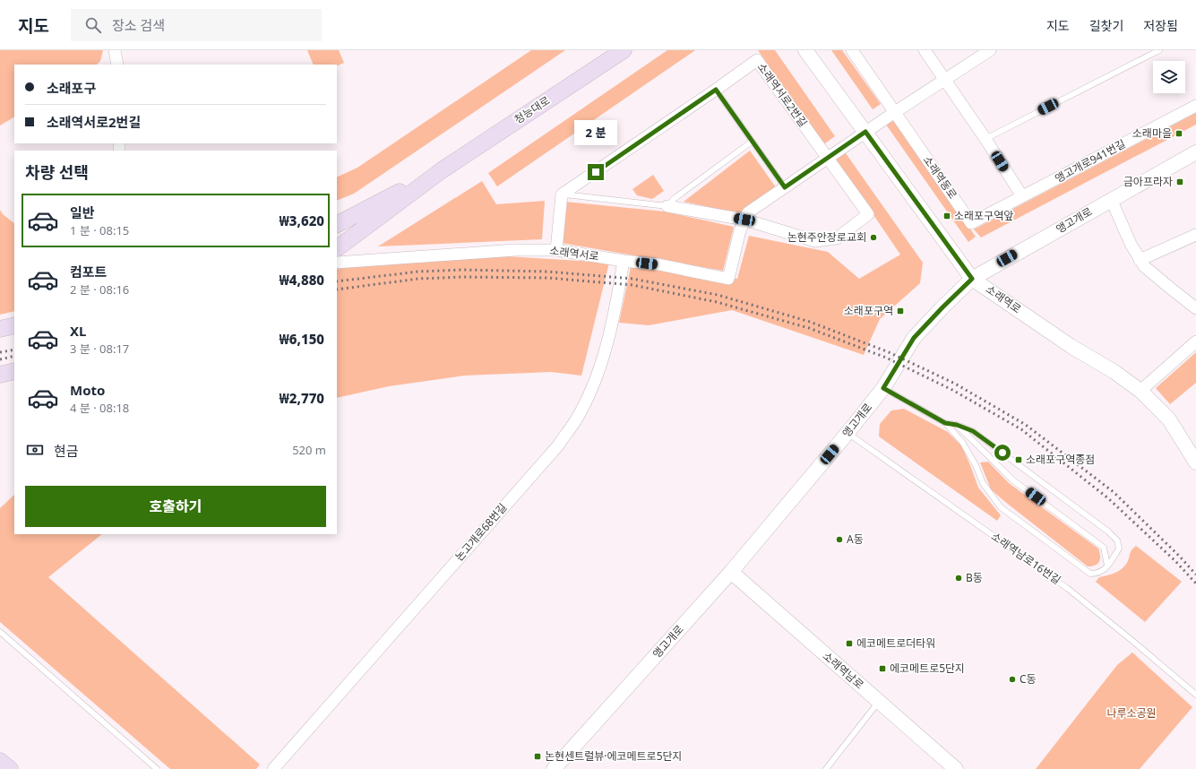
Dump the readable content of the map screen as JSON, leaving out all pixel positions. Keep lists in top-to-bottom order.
{
  "streets": {
    "main road": ["청능대로"],
    "street": [
      "소래역서로2번길",
      "앵고개로941번길",
      "소래역동로",
      "앵고개로",
      "소래역서로",
      "소래역로",
      "논고개로68번길",
      "소래역남로"
    ],
    "lane": ["소래역남로16번길"]
  },
  "crossings": [
    ["소래역서로2번길", "소래역서로"],
    ["앵고개로941번길", "소래역동로"],
    ["앵고개로", "소래역로"],
    ["앵고개로", "소래역남로16번길"],
    ["앵고개로", "소래역남로"],
    ["소래역서로", "소래역로"],
    ["소래역서로", "논고개로68번길"]
  ],
  "parks": ["나루소공원"],
  "places": {
    "transit": [
      "소래마을",
      "금아프라자",
      "소래포구역앞",
      "소래포구역",
      "소래포구역종점",
      "에코메트로더타워",
      "에코메트로5단지",
      "논현센트럴뷰·에코메트로5단지"
    ],
    "other": [
      "논현주안장로교회",
      "A동",
      "B동",
      "C동"
    ]
  },
  "page": {
    "header": "지도",
    "search": "장소 검색",
    "nav": ["지도", "길찾기", "저장됨"],
    "banner": ["소래포구", "소래역서로2번길"],
    "bubble": "2 분",
    "heading": "차량 선택",
    "list": [
      {
        "name": "일반",
        "note": "1 분 · 08:15",
        "value": "₩3,620"
      },
      {
        "name": "컴포트",
        "note": "2 분 · 08:16",
        "value": "₩4,880"
      },
      {
        "name": "XL",
        "note": "3 분 · 08:17",
        "value": "₩6,150"
      },
      {
        "name": "Moto",
        "note": "4 분 · 08:18",
        "value": "₩2,770"
      }
    ],
    "pay": ["현금", "520 m"],
    "buttons": "호출하기"
  }
}
